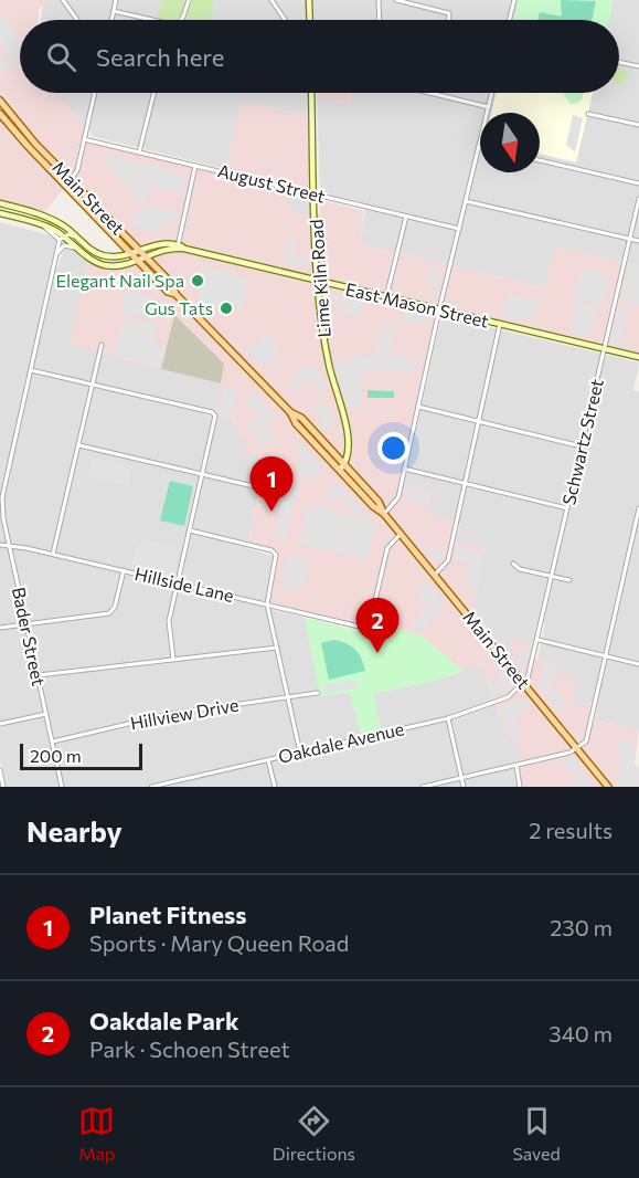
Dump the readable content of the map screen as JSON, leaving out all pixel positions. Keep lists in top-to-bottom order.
{
  "streets": {
    "main road": ["Main Street", "Lime Kiln Road", "East Mason Street"],
    "street": [
      "August Street",
      "Schwartz Street",
      "Hillside Lane",
      "Bader Street",
      "Hillview Drive",
      "Oakdale Avenue"
    ]
  },
  "crossings": [
    ["August Street", "Lime Kiln Road"],
    ["Main Street", "Lime Kiln Road"],
    ["Main Street", "East Mason Street"],
    ["Main Street", "Schwartz Street"],
    ["Main Street", "Hillside Lane"],
    ["Main Street", "Oakdale Avenue"],
    ["Lime Kiln Road", "East Mason Street"],
    ["East Mason Street", "Schwartz Street"],
    ["Schwartz Street", "Oakdale Avenue"],
    ["Hillside Lane", "Bader Street"],
    ["Bader Street", "Hillview Drive"]
  ],
  "places": ["Elegant Nail Spa", "Gus Tats"],
  "scale_bar": "200 m",
  "north": "bottom",
  "page": {
    "search": "Search here",
    "pins": ["1", "2"],
    "scale": "200 m",
    "heading": ["Nearby", "2 results"],
    "list": [
      {
        "mark": "1",
        "name": "Planet Fitness",
        "note": "Sports · Mary Queen Road",
        "value": "230 m"
      },
      {
        "mark": "2",
        "name": "Oakdale Park",
        "note": "Park · Schoen Street",
        "value": "340 m"
      }
    ],
    "nav": ["Map", "Directions", "Saved"]
  }
}
